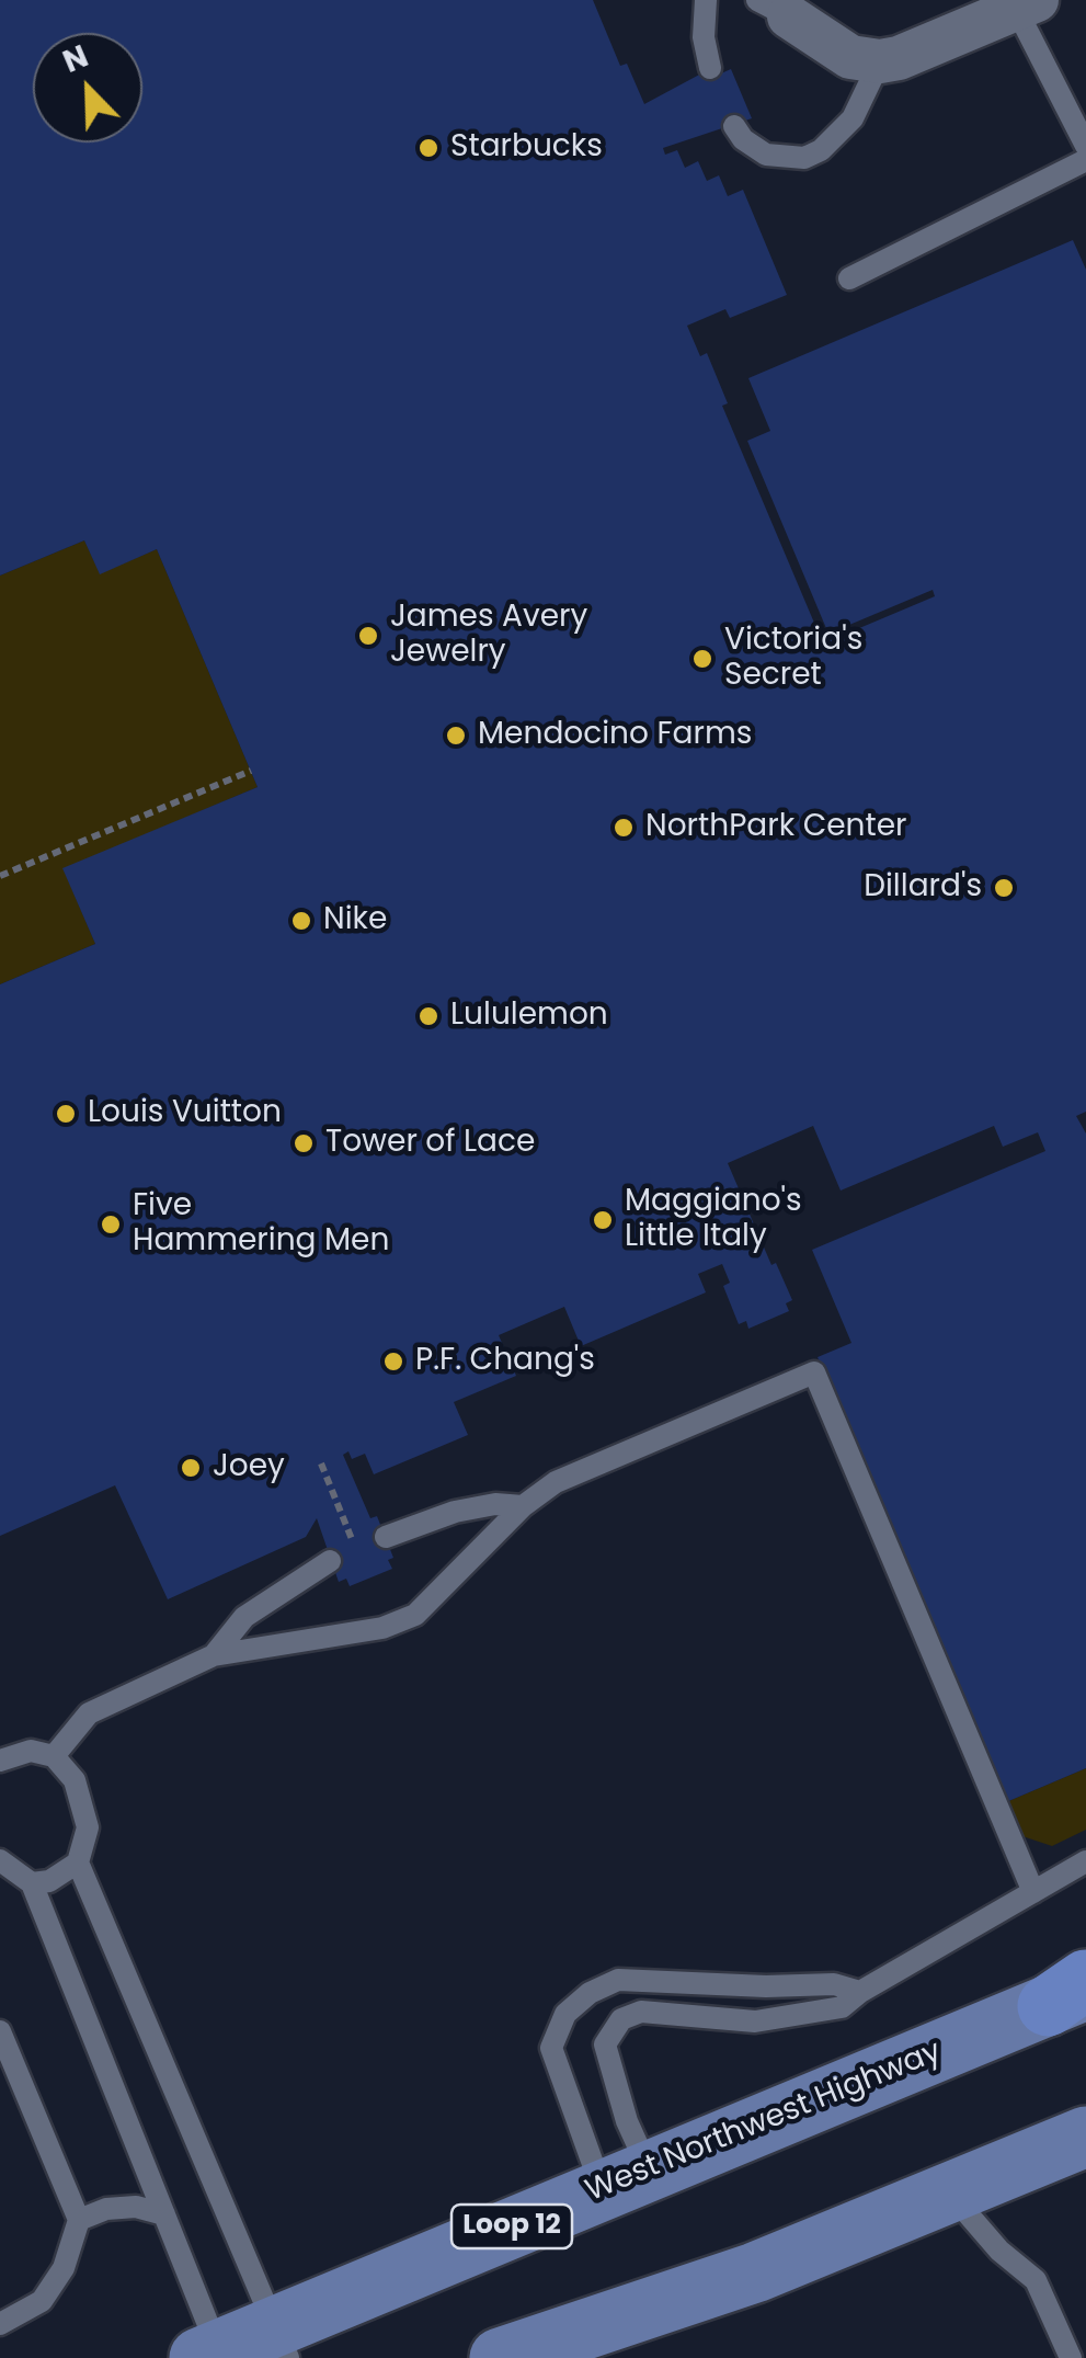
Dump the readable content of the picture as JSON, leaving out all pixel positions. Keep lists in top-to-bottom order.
{
  "streets": {
    "main road": ["West Northwest Highway", "Loop 12"]
  },
  "places": [
    "Starbucks",
    "James Avery Jewelry",
    "Victoria's Secret",
    "Mendocino Farms",
    "NorthPark Center",
    "Dillard's",
    "Nike",
    "Lululemon",
    "Louis Vuitton",
    "Tower of Lace",
    "Maggiano's Little Italy",
    "Five Hammering Men",
    "P.F. Chang's",
    "Joey"
  ],
  "north": "top left"
}
